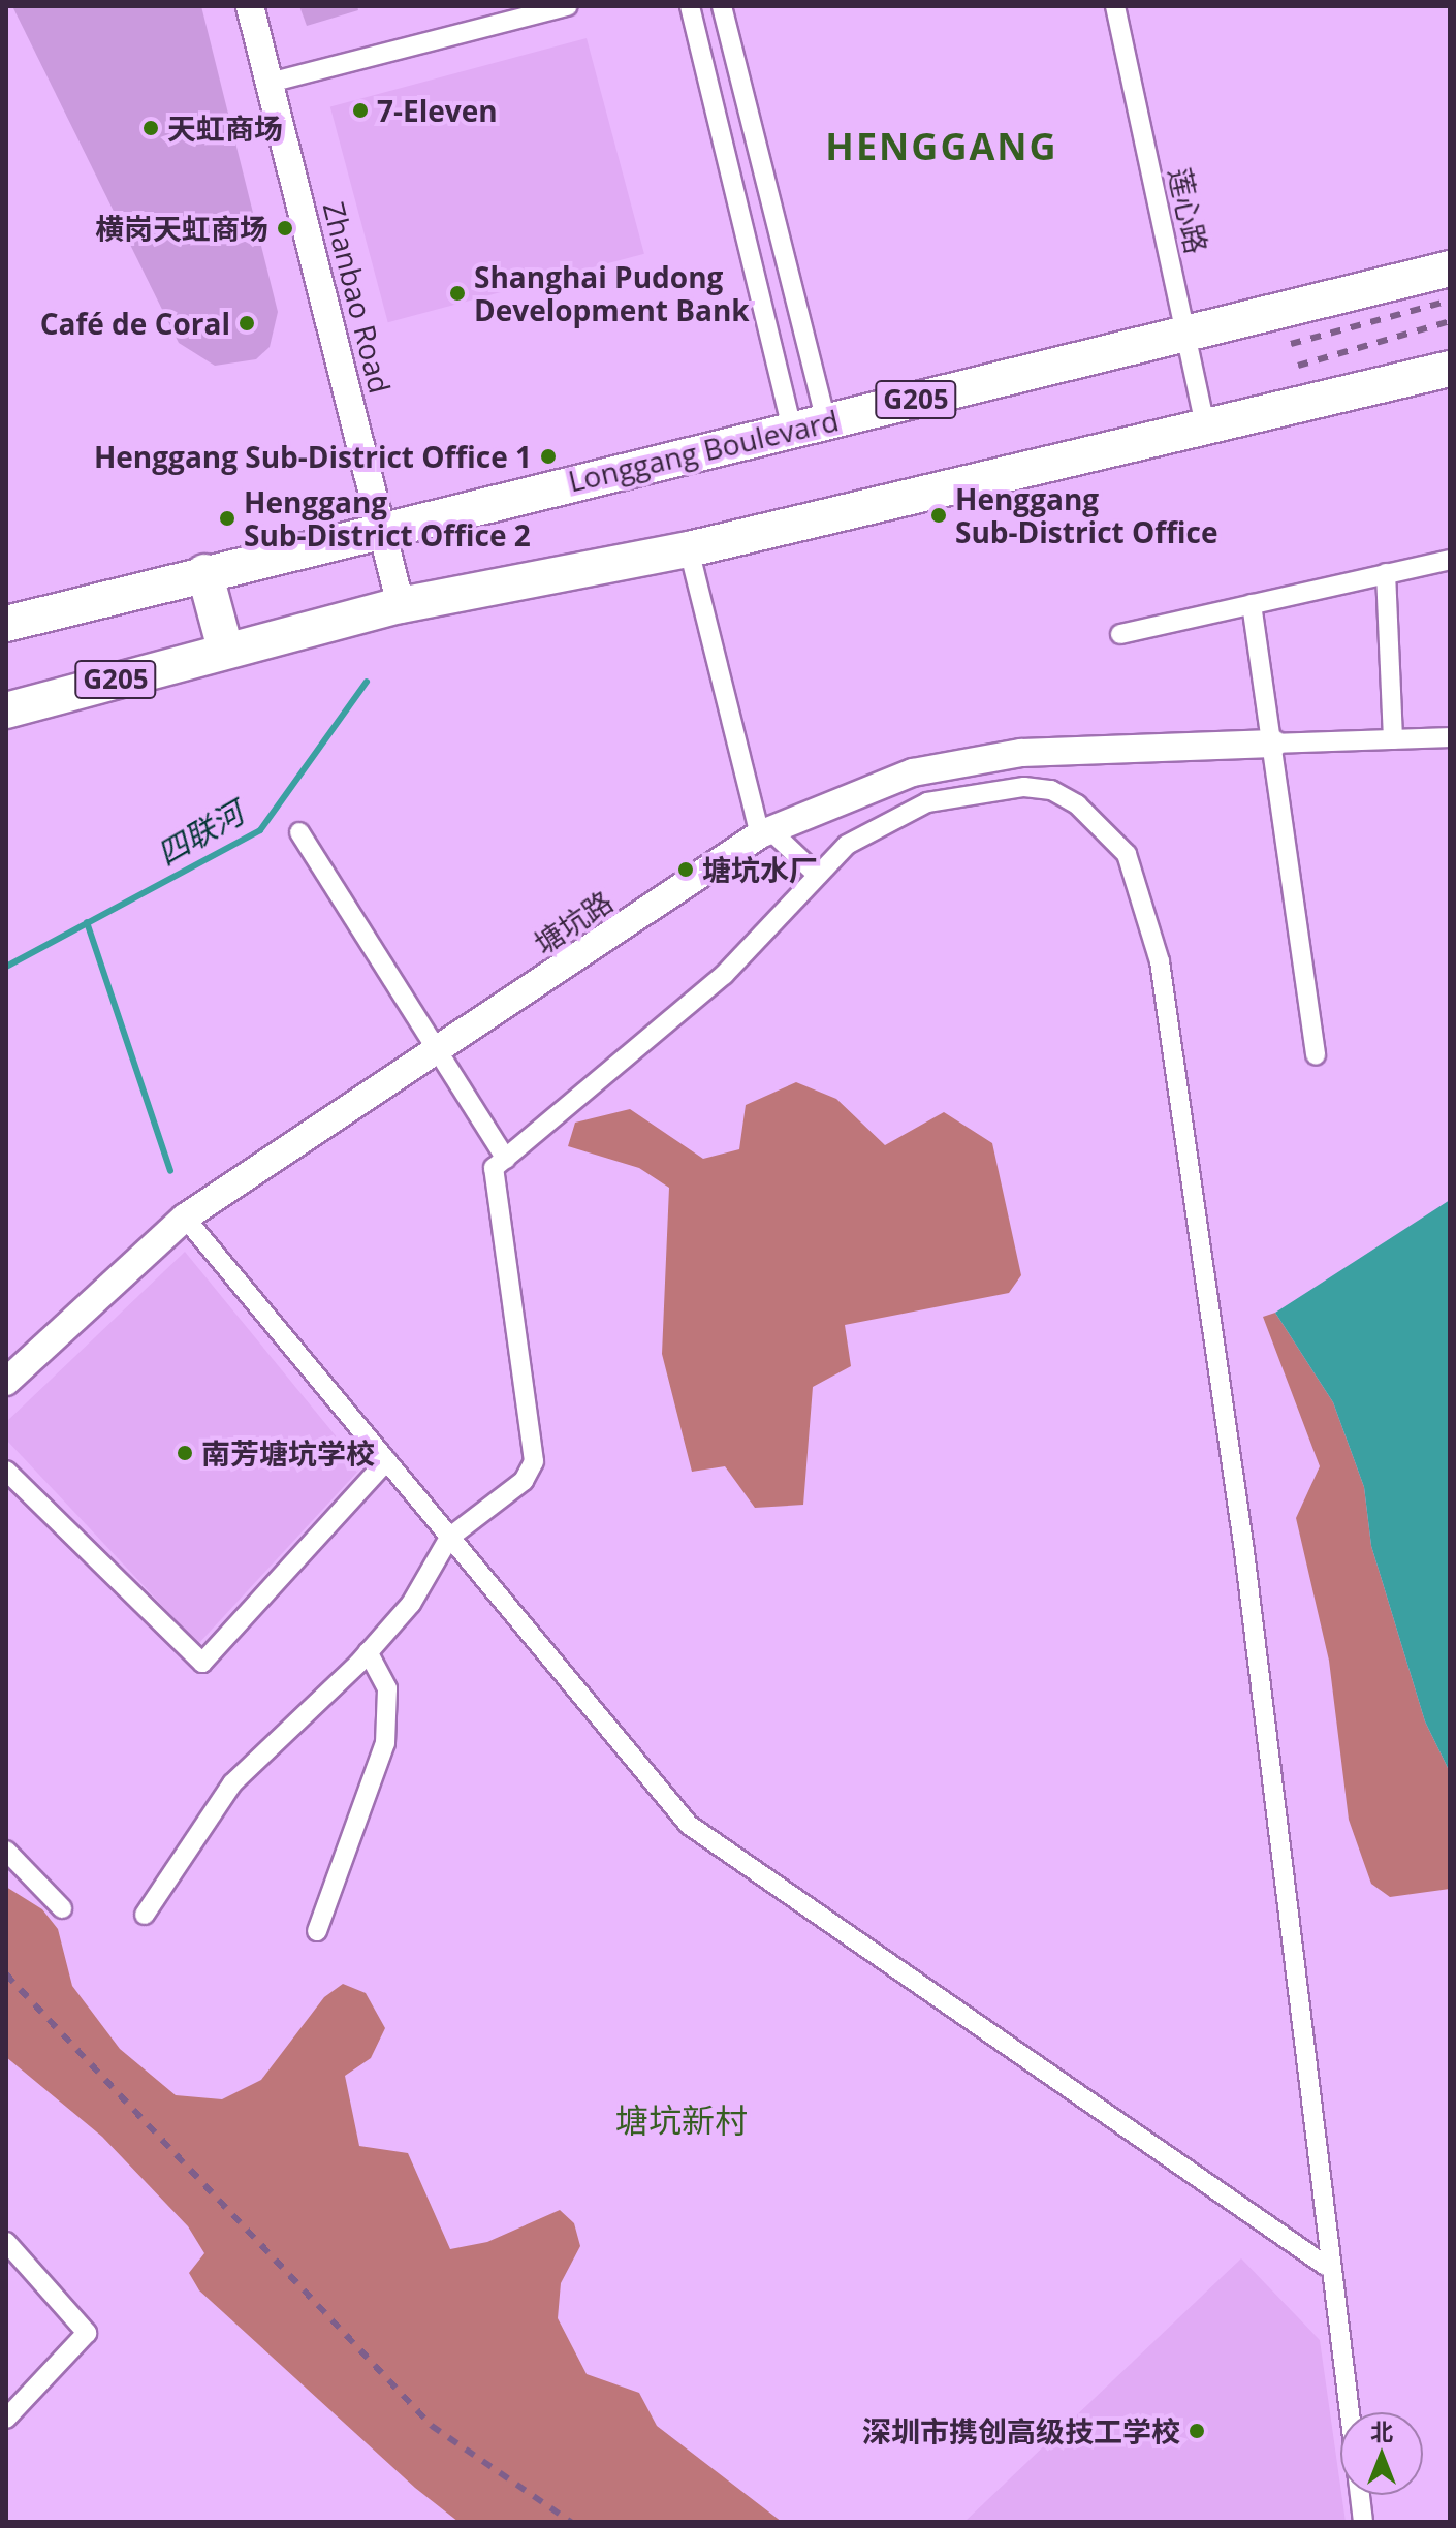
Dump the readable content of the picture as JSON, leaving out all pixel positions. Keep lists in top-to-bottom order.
{
  "streets": {
    "highway": ["G205", "Longgang Boulevard"],
    "street": ["莲心路", "Zhanbao Road", "塘坑路"]
  },
  "crossings": [
    ["莲心路", "G205"],
    ["莲心路", "Longgang Boulevard"],
    ["Zhanbao Road", "G205"],
    ["Zhanbao Road", "Longgang Boulevard"]
  ],
  "districts": ["HENGGANG", "塘坑新村"],
  "water": ["四联河"],
  "places": [
    "7-Eleven",
    "天虹商场",
    "横岗天虹商场",
    "Shanghai Pudong Development Bank",
    "Café de Coral",
    "Henggang Sub-District Office 1",
    "Henggang Sub-District Office",
    "Henggang Sub-District Office 2",
    "塘坑水厂",
    "南芳塘坑学校",
    "深圳市携创高级技工学校"
  ],
  "north": "top"
}
